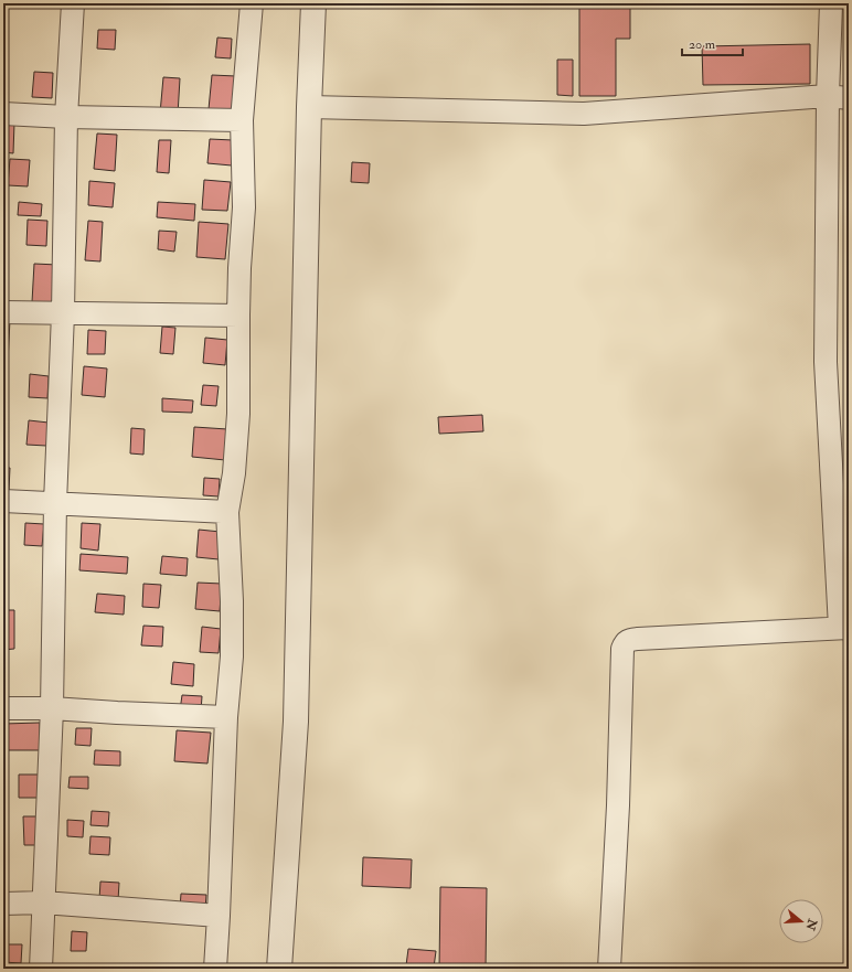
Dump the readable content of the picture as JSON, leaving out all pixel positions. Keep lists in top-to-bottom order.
{
  "scale_bar": "20 m",
  "north": "right"
}
